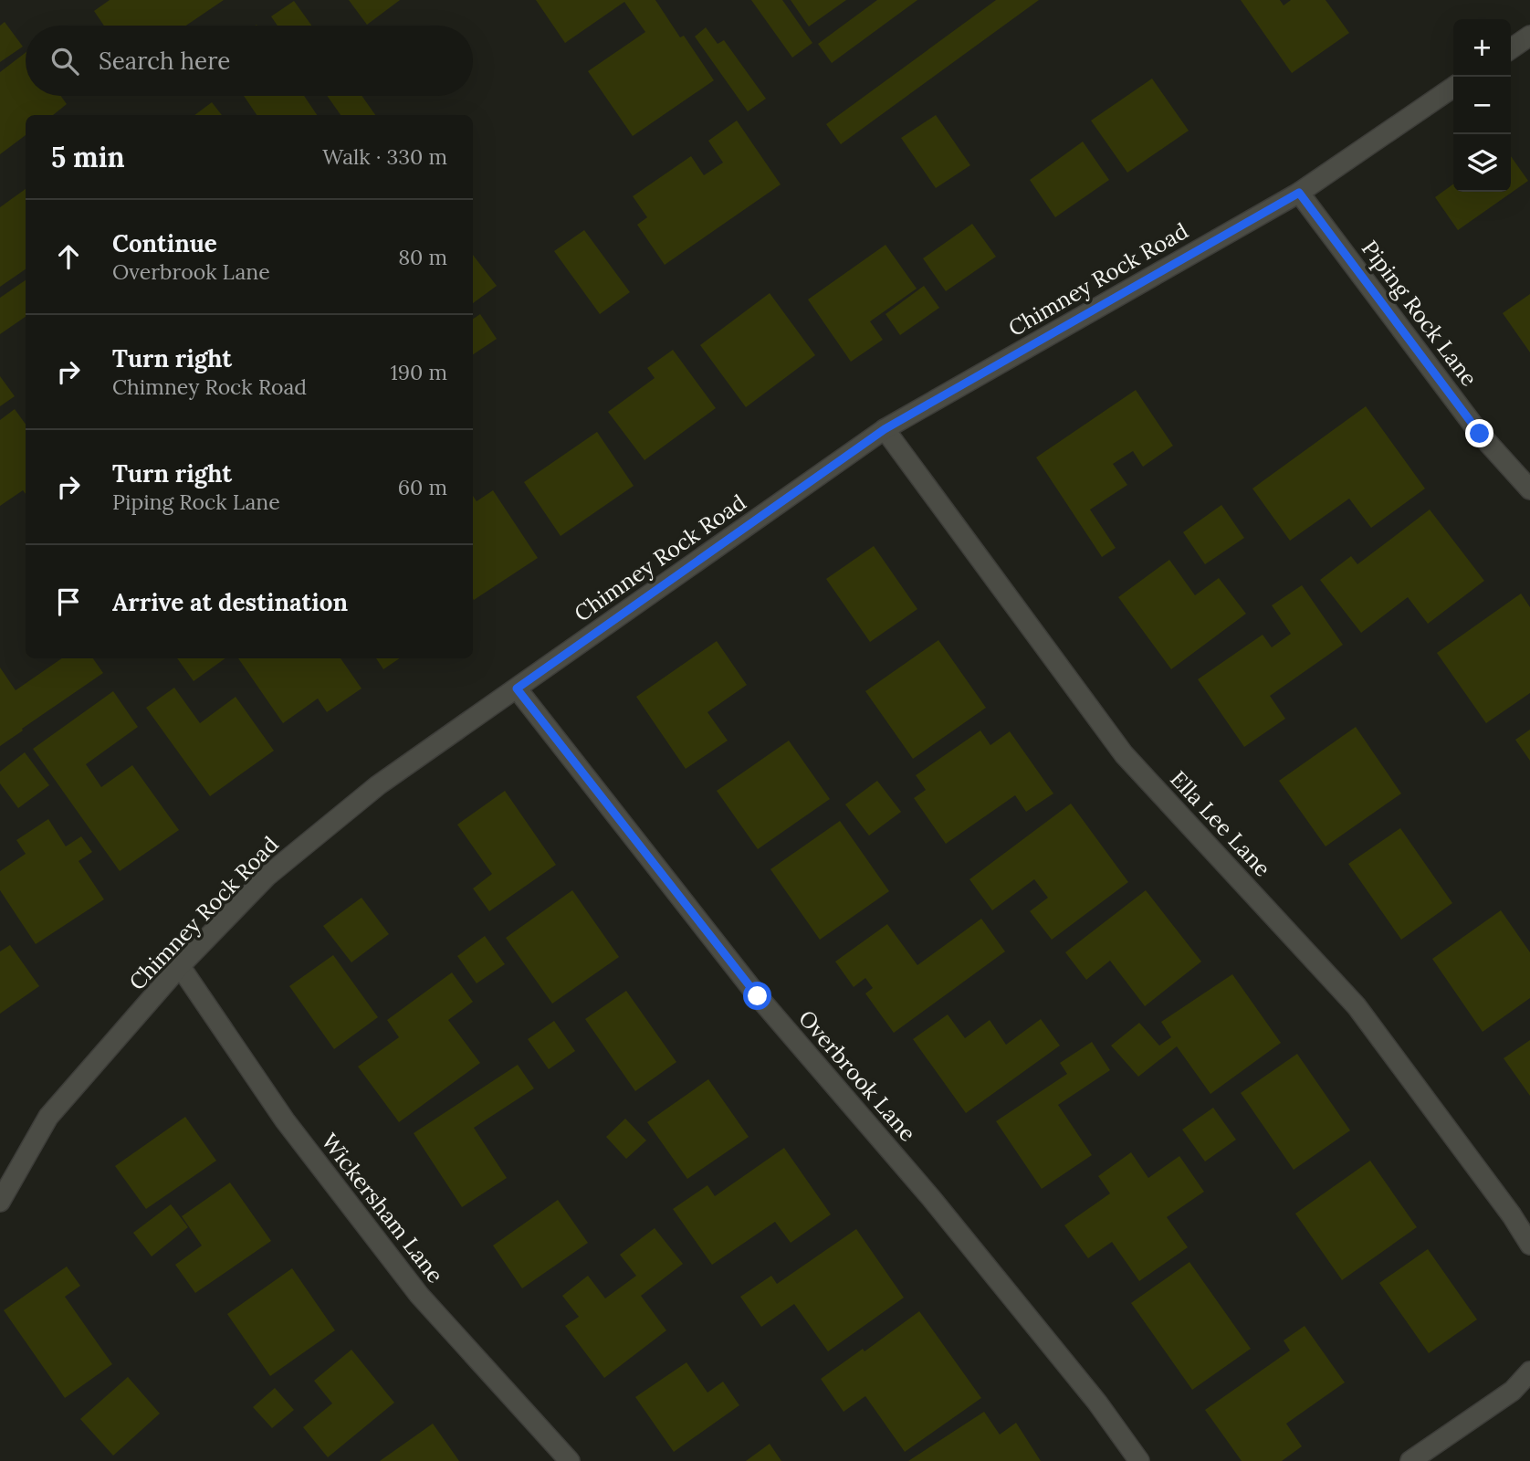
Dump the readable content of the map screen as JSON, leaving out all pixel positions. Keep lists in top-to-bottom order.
{
  "streets": {
    "street": [
      "Chimney Rock Road",
      "Piping Rock Lane",
      "Ella Lee Lane",
      "Overbrook Lane",
      "Wickersham Lane"
    ]
  },
  "crossings": [
    ["Chimney Rock Road", "Piping Rock Lane"],
    ["Chimney Rock Road", "Ella Lee Lane"],
    ["Chimney Rock Road", "Overbrook Lane"],
    ["Chimney Rock Road", "Wickersham Lane"]
  ],
  "page": {
    "map_buttons": ["+", "−"],
    "search": "Search here",
    "heading": ["5 min", "Walk · 330 m"],
    "list": [
      ["Continue", "Overbrook Lane", "80 m"],
      ["Turn right", "Chimney Rock Road", "190 m"],
      ["Turn right", "Piping Rock Lane", "60 m"],
      "Arrive at destination"
    ]
  }
}
